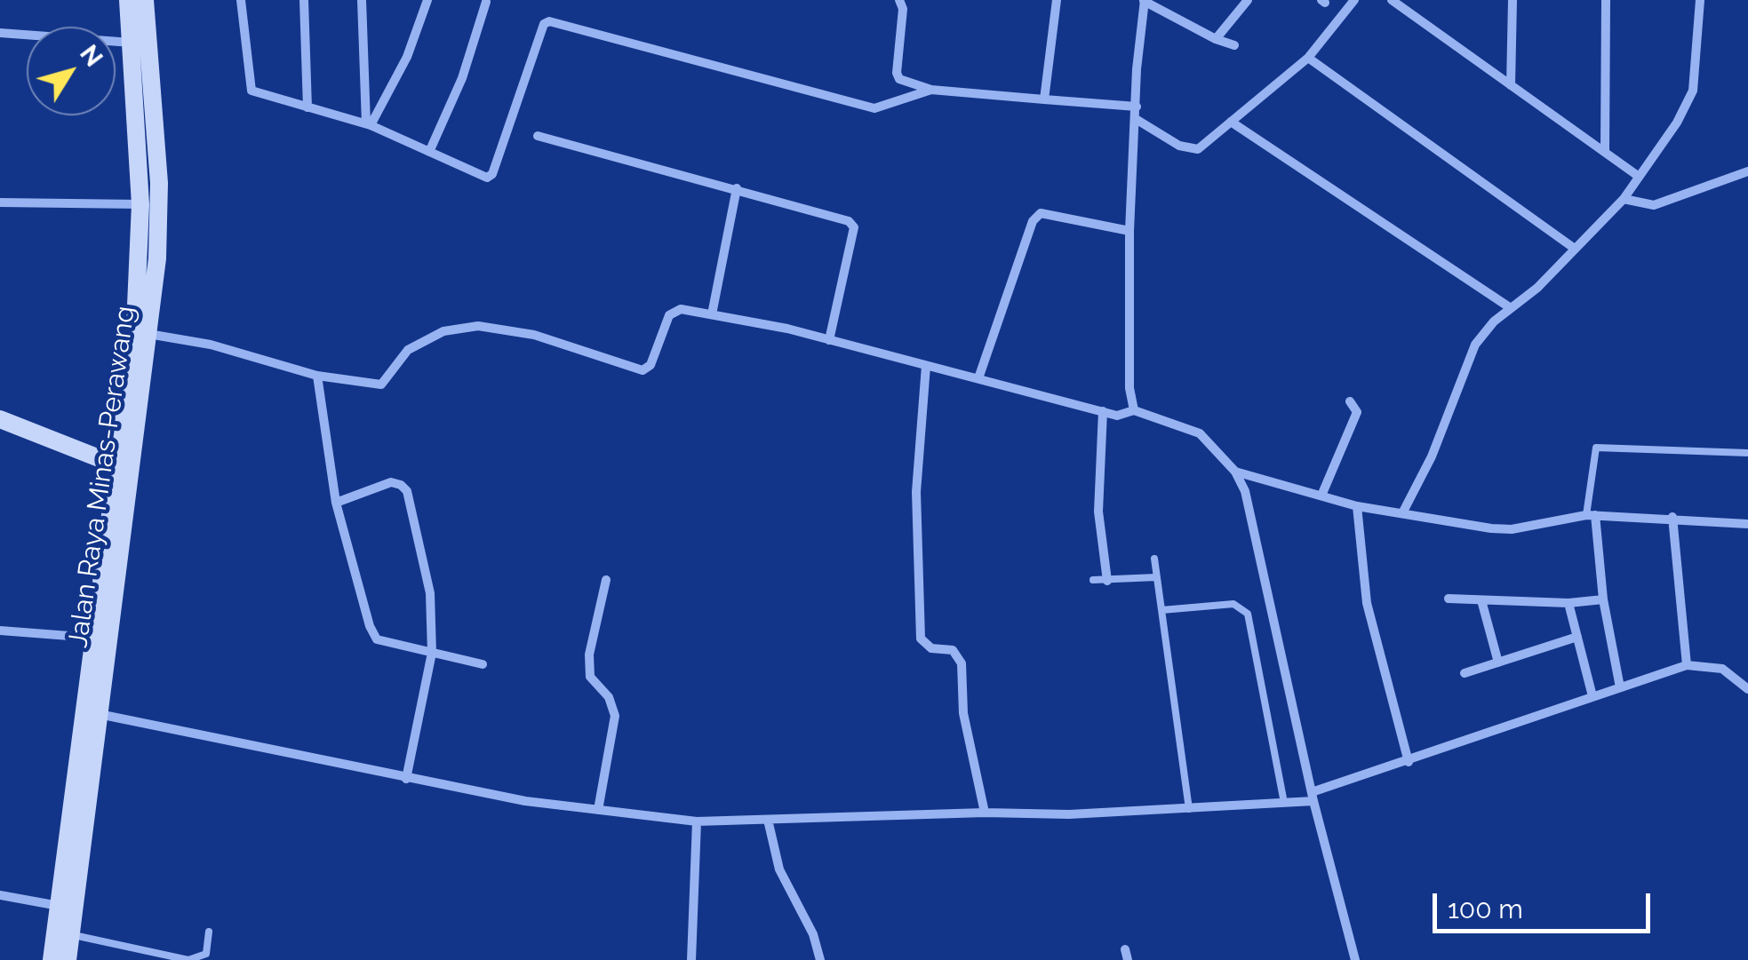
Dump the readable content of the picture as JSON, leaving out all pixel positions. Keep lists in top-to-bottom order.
{
  "streets": {
    "main road": ["Jalan Raya Minas-Perawang"]
  },
  "scale_bar": "100 m",
  "north": "top right"
}
